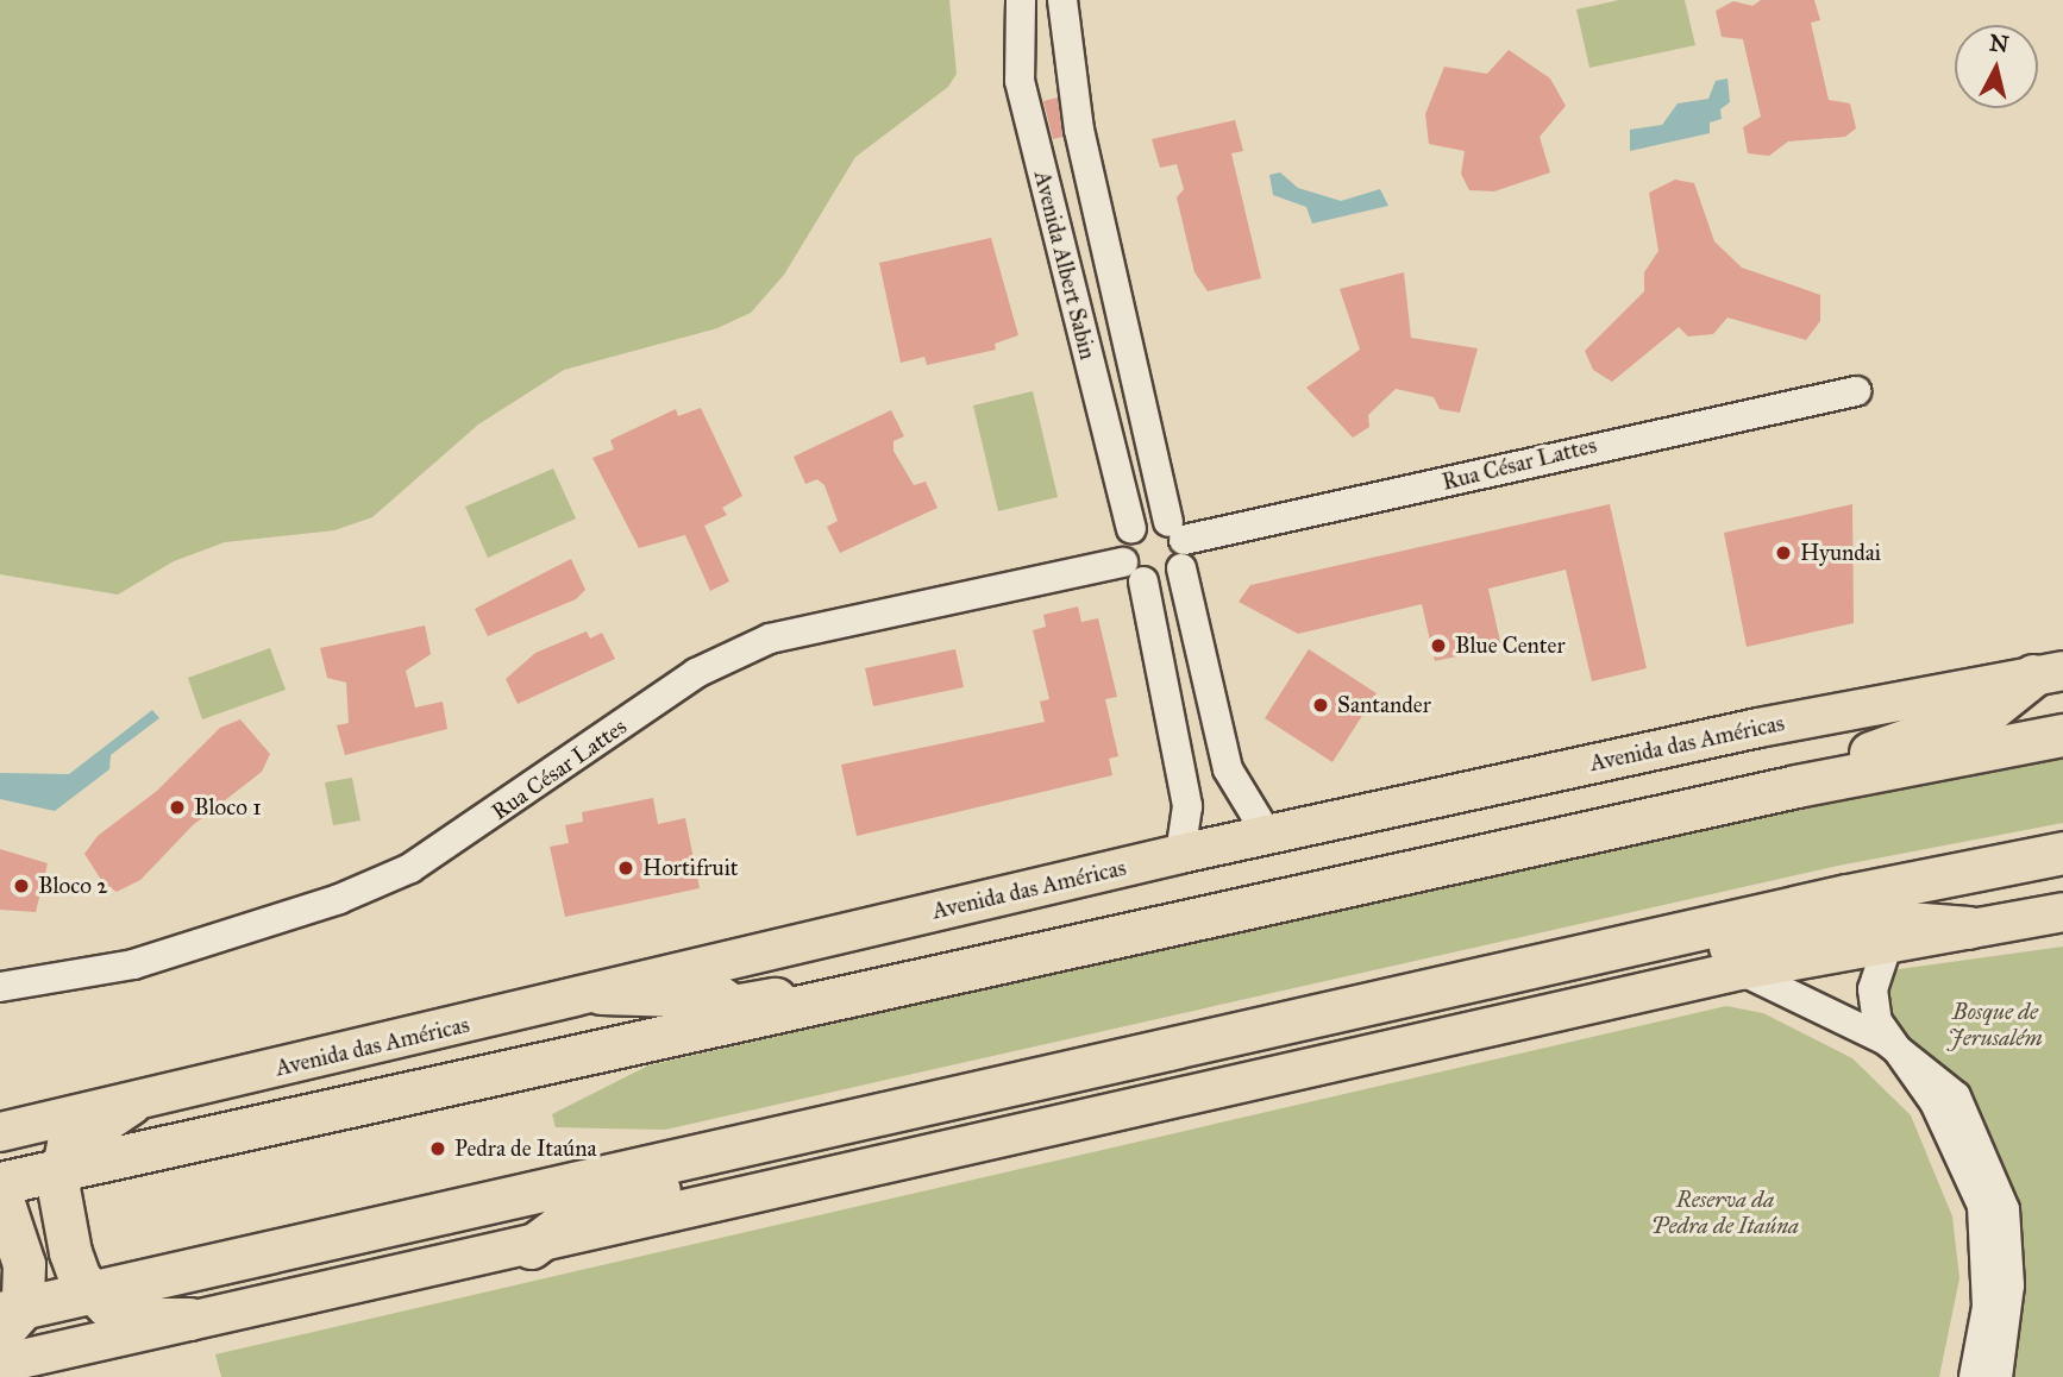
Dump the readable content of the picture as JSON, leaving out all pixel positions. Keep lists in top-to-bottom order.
{
  "streets": {
    "main road": ["Avenida das Américas"],
    "street": ["Avenida Albert Sabin", "Rua César Lattes"]
  },
  "crossings": [
    ["Avenida Albert Sabin", "Rua César Lattes"],
    ["Avenida Albert Sabin", "Avenida das Américas"]
  ],
  "parks": ["Bosque de Jerusalém", "Reserva da Pedra de Itaúna"],
  "places": [
    "Hyundai",
    "Blue Center",
    "Santander",
    "Bloco 1",
    "Hortifruit",
    "Bloco 2",
    "Pedra de Itaúna"
  ],
  "north": "top"
}
